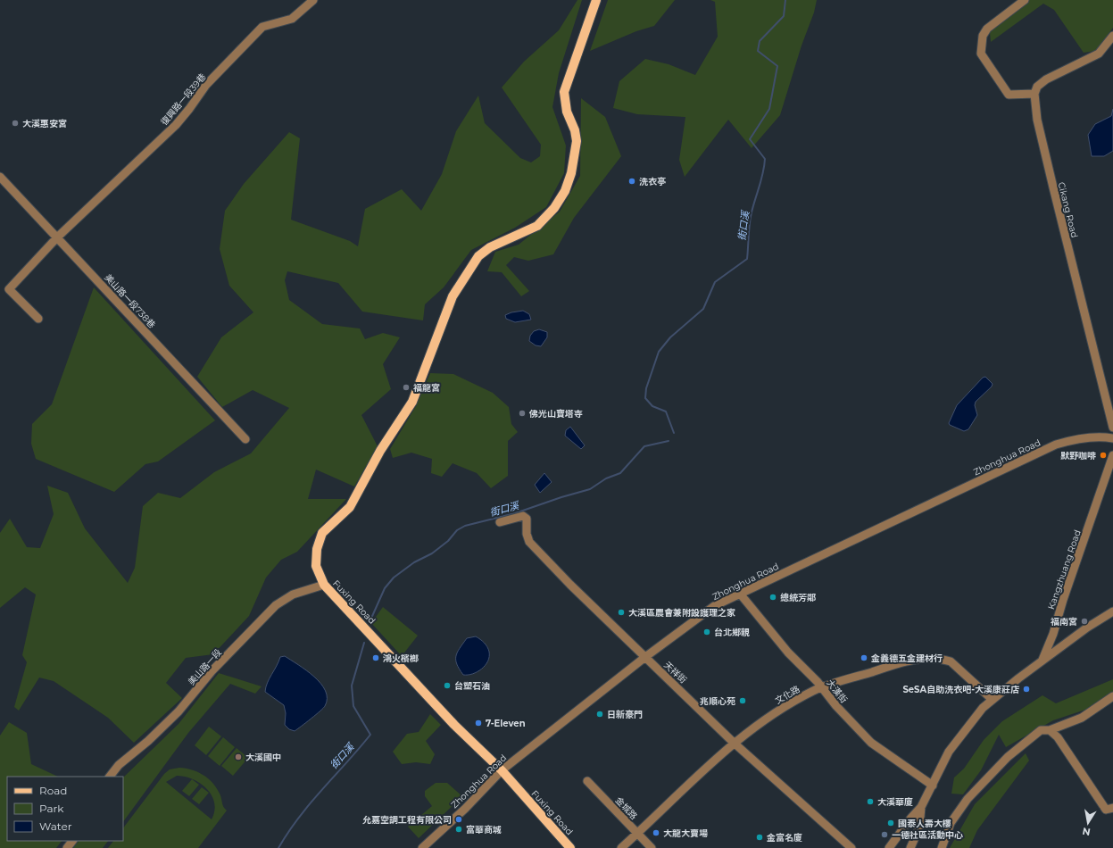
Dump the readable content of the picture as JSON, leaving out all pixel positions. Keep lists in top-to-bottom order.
{
  "streets": {
    "main road": ["Fuxing Road"],
    "street": [
      "復興路一段39巷",
      "Cikang Road",
      "美山路一段738巷",
      "Zhonghua Road",
      "Kangzhuang Road",
      "美山路一段",
      "天祥街",
      "大漢街",
      "文化路",
      "金城路"
    ]
  },
  "crossings": [
    ["復興路一段39巷", "美山路一段738巷"],
    ["Zhonghua Road", "Fuxing Road"],
    ["Zhonghua Road", "天祥街"],
    ["Zhonghua Road", "大漢街"],
    ["Fuxing Road", "美山路一段"],
    ["天祥街", "文化路"],
    ["大漢街", "文化路"],
    ["文化路", "金城路"]
  ],
  "water": ["街口溪"],
  "places": [
    "大溪惠安宮",
    "洗衣亭",
    "福龍宮",
    "佛光山寶塔寺",
    "默野咖啡",
    "總統芳鄰",
    "大溪區農會兼附設護理之家",
    "福南宮",
    "台北鄉親",
    "鴻火檳榔",
    "金義德五金建材行",
    "台塑石油",
    "SeSA自助洗衣吧-大溪康莊店",
    "兆順心苑",
    "日新豪門",
    "7-Eleven",
    "大溪國中",
    "大溪華廈",
    "允嘉空調工程有限公司",
    "國泰人壽大樓",
    "富華商城",
    "大龍大賣場",
    "一德社區活動中心",
    "金富名廈"
  ],
  "legend": ["Road", "Park", "Water"],
  "north": "bottom"
}
